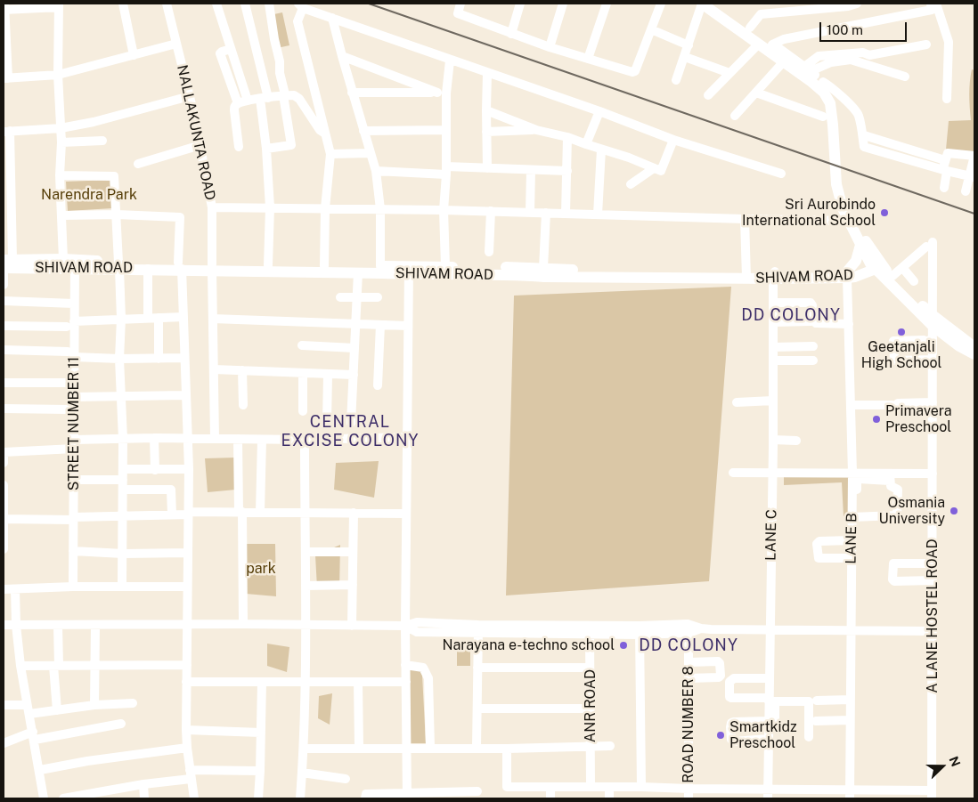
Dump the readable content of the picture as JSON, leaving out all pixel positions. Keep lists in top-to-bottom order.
{
  "streets": {
    "main road": ["SHIVAM ROAD"],
    "street": [
      "NALLAKUNTA ROAD",
      "STREET NUMBER 11",
      "LANE C",
      "LANE B",
      "A LANE HOSTEL ROAD",
      "ANR ROAD",
      "ROAD NUMBER 8"
    ]
  },
  "crossings": [
    ["NALLAKUNTA ROAD", "SHIVAM ROAD"],
    ["SHIVAM ROAD", "STREET NUMBER 11"],
    ["SHIVAM ROAD", "LANE C"],
    ["SHIVAM ROAD", "LANE B"]
  ],
  "districts": ["DD COLONY", "CENTRAL EXCISE COLONY", "DD COLONY"],
  "parks": ["Narendra Park", "park"],
  "places": [
    "Sri Aurobindo International School",
    "Geetanjali High School",
    "Primavera Preschool",
    "Osmania University",
    "Narayana e-techno school",
    "Smartkidz Preschool"
  ],
  "scale_bar": "100 m",
  "north": "right"
}
